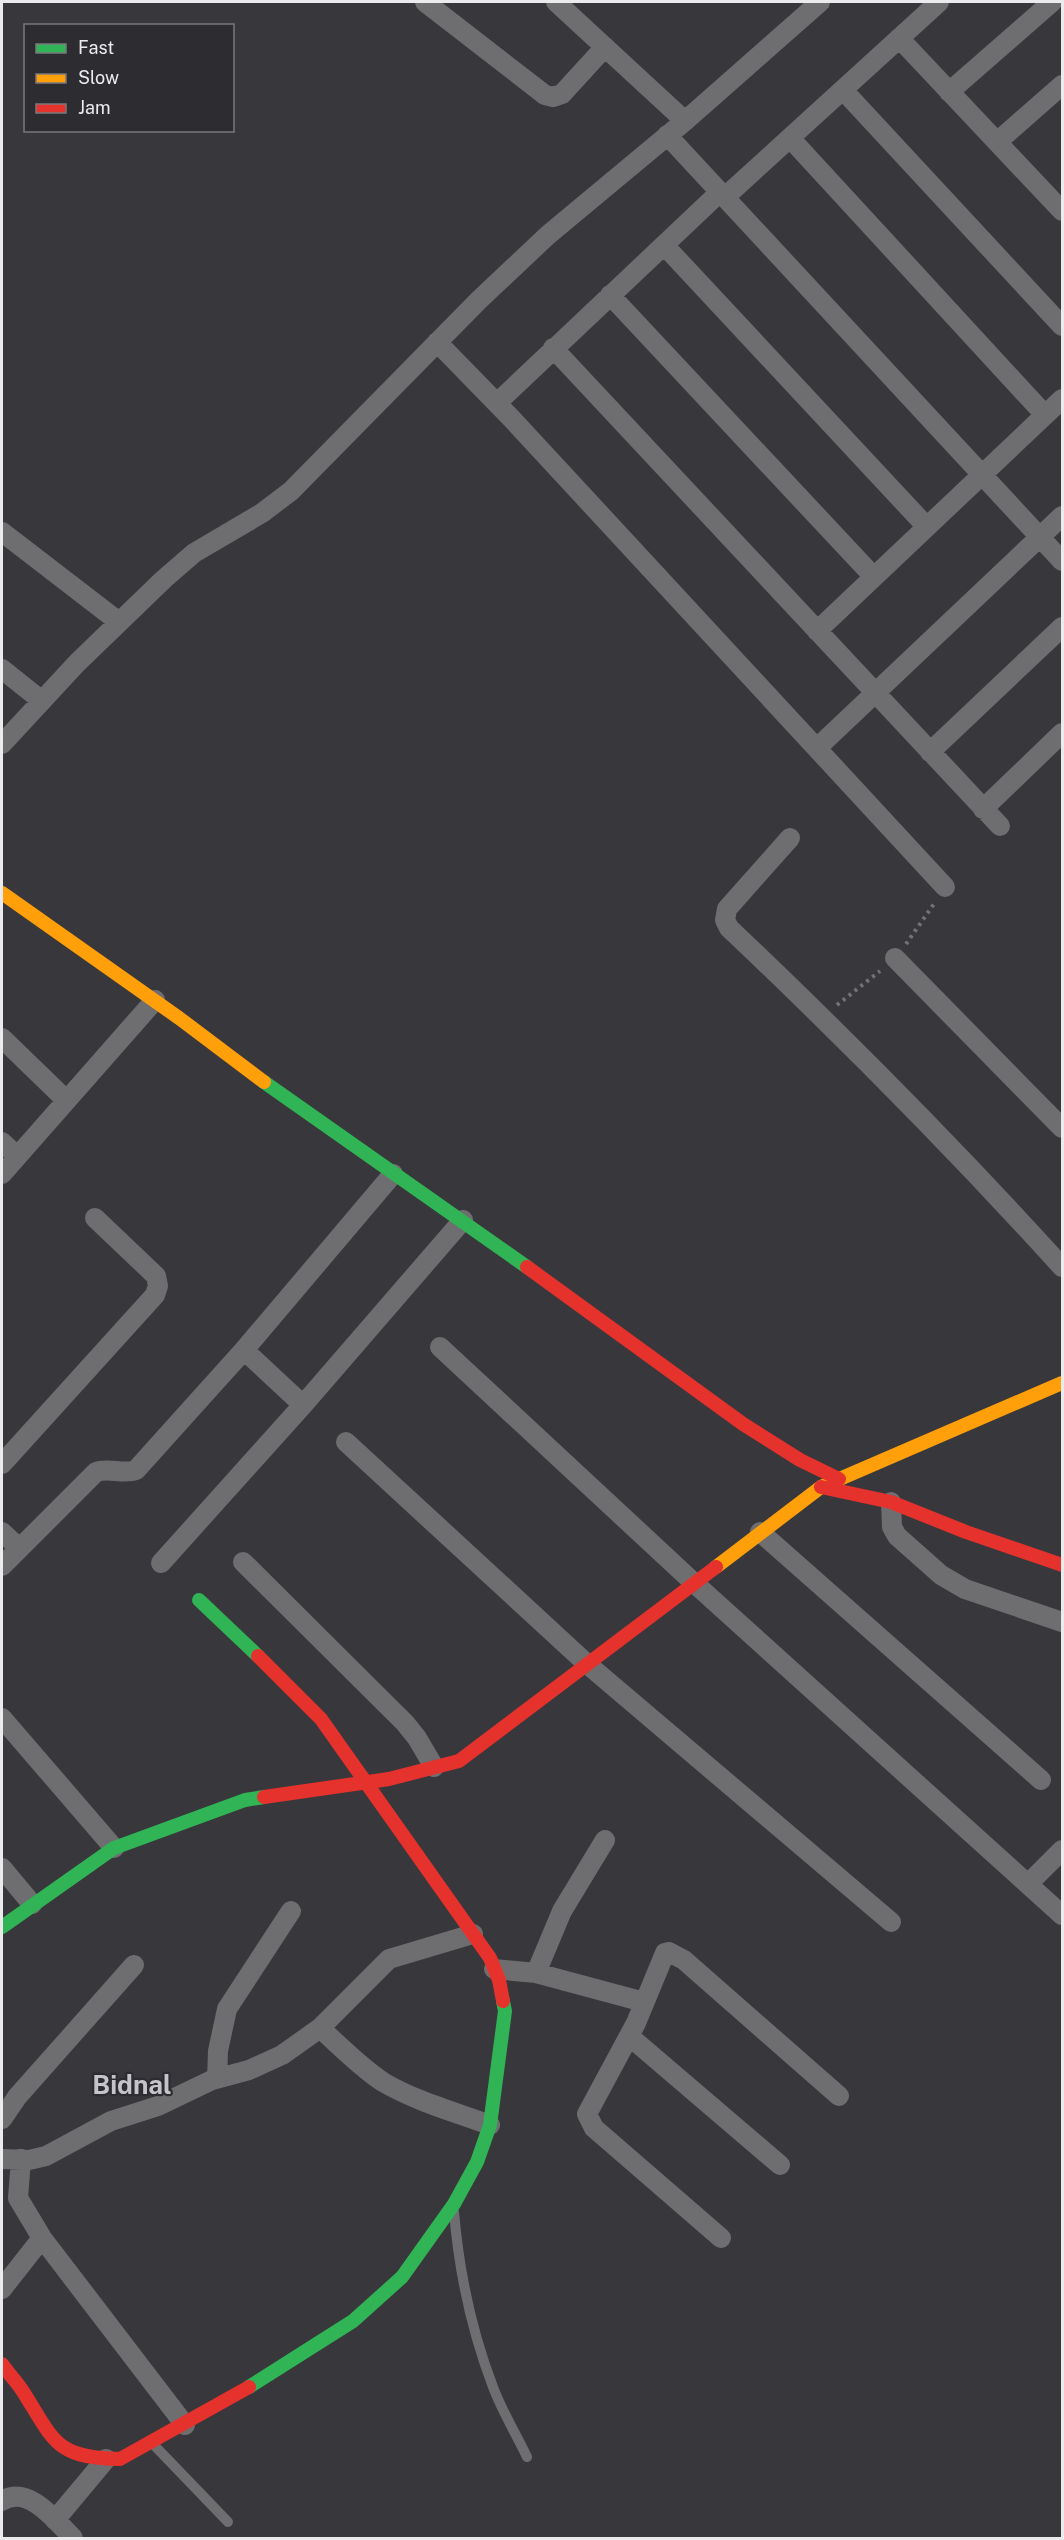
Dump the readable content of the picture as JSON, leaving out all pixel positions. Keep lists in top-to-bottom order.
{
  "districts": ["Bidnal"],
  "legend": ["Fast", "Slow", "Jam"]
}
